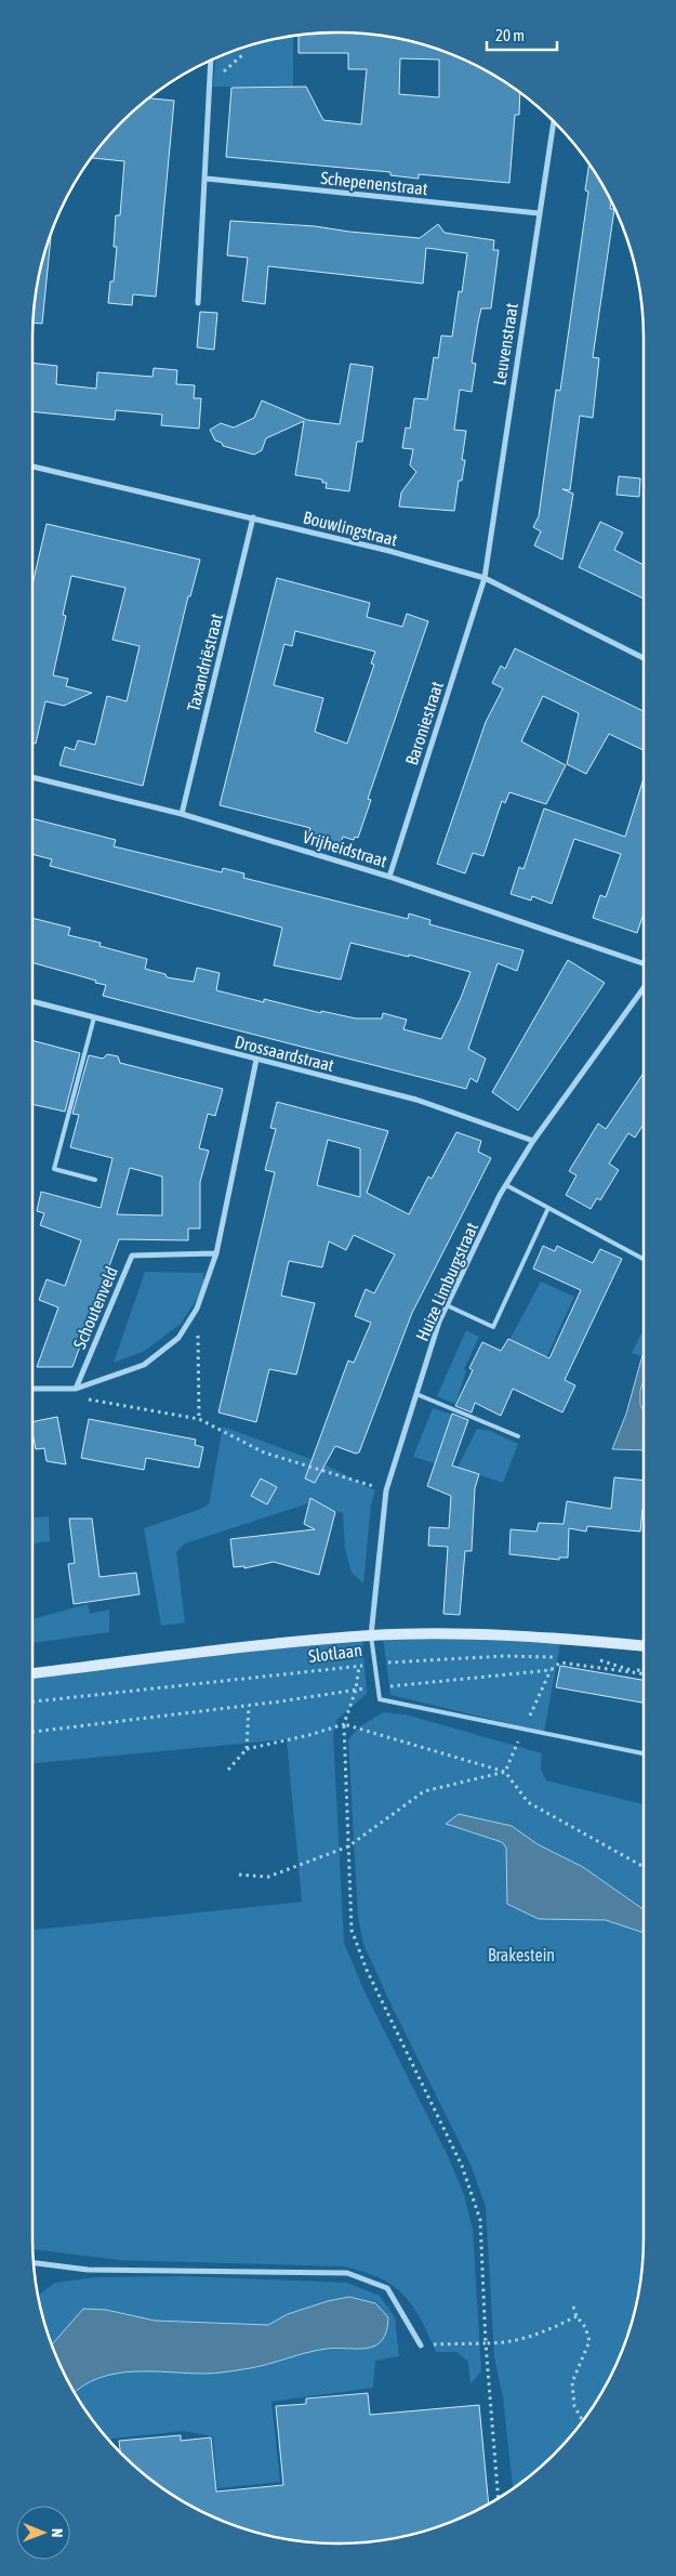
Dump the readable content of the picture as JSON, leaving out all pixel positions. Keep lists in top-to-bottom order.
{
  "streets": {
    "street": [
      "Schepenenstraat",
      "Leuvenstraat",
      "Bouwlingstraat",
      "Taxandriëstraat",
      "Baroniestraat",
      "Vrijheidstraat",
      "Drossaardstraat",
      "Huize Limburgstraat",
      "Schoutenveld",
      "Slotlaan"
    ]
  },
  "crossings": [
    ["Schepenenstraat", "Leuvenstraat"],
    ["Leuvenstraat", "Bouwlingstraat"],
    ["Leuvenstraat", "Baroniestraat"],
    ["Bouwlingstraat", "Taxandriëstraat"],
    ["Bouwlingstraat", "Baroniestraat"],
    ["Taxandriëstraat", "Vrijheidstraat"],
    ["Baroniestraat", "Vrijheidstraat"],
    ["Drossaardstraat", "Huize Limburgstraat"],
    ["Huize Limburgstraat", "Slotlaan"]
  ],
  "parks": ["Brakestein"],
  "scale_bar": "20 m",
  "north": "right"
}
